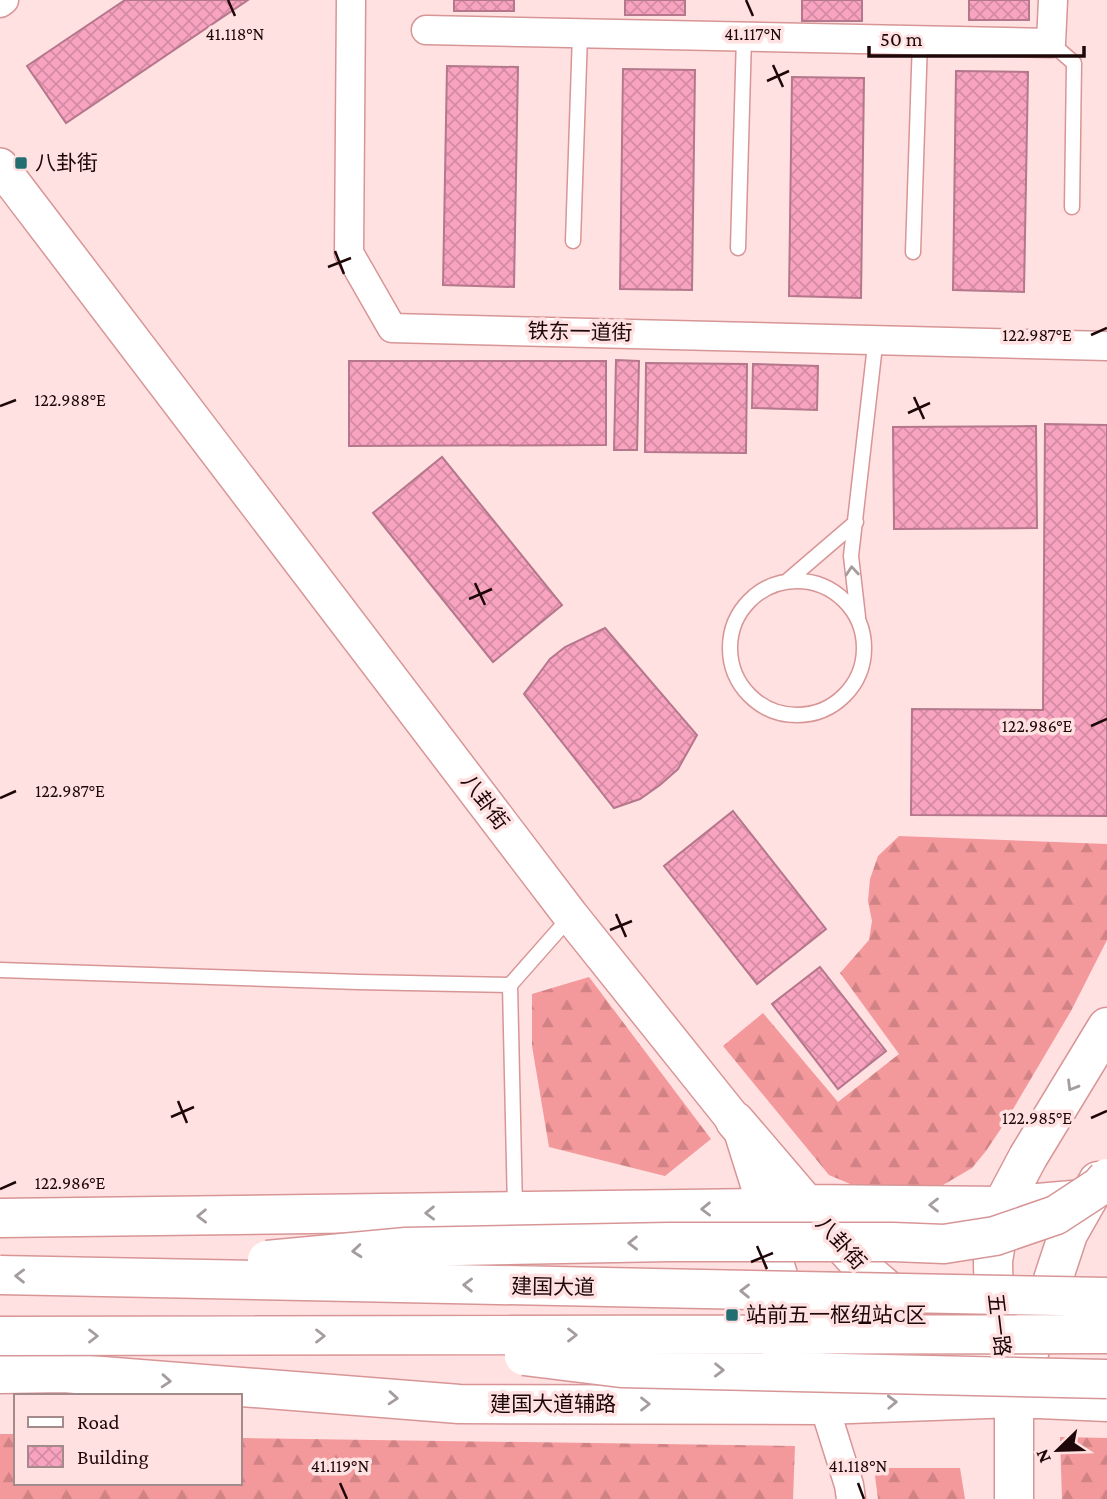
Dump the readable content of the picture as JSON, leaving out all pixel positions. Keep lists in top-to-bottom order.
{
  "streets": {
    "main road": [
      "八卦街",
      "建国大道",
      "五一路",
      "建国大道辅路"
    ],
    "street": ["铁东一道街"]
  },
  "crossings": [
    ["八卦街", "五一路"],
    ["八卦街", "建国大道辅路"],
    ["五一路", "建国大道辅路"]
  ],
  "places": {
    "transit": ["八卦街", "站前五一枢纽站C区"]
  },
  "legend": ["Road", "Building"],
  "scale_bar": "50 m",
  "north": "bottom left",
  "coordinates": [
    "41.118°N",
    "41.117°N",
    "122.987°E",
    "122.988°E",
    "122.986°E",
    "122.985°E",
    "41.119°N"
  ]
}
